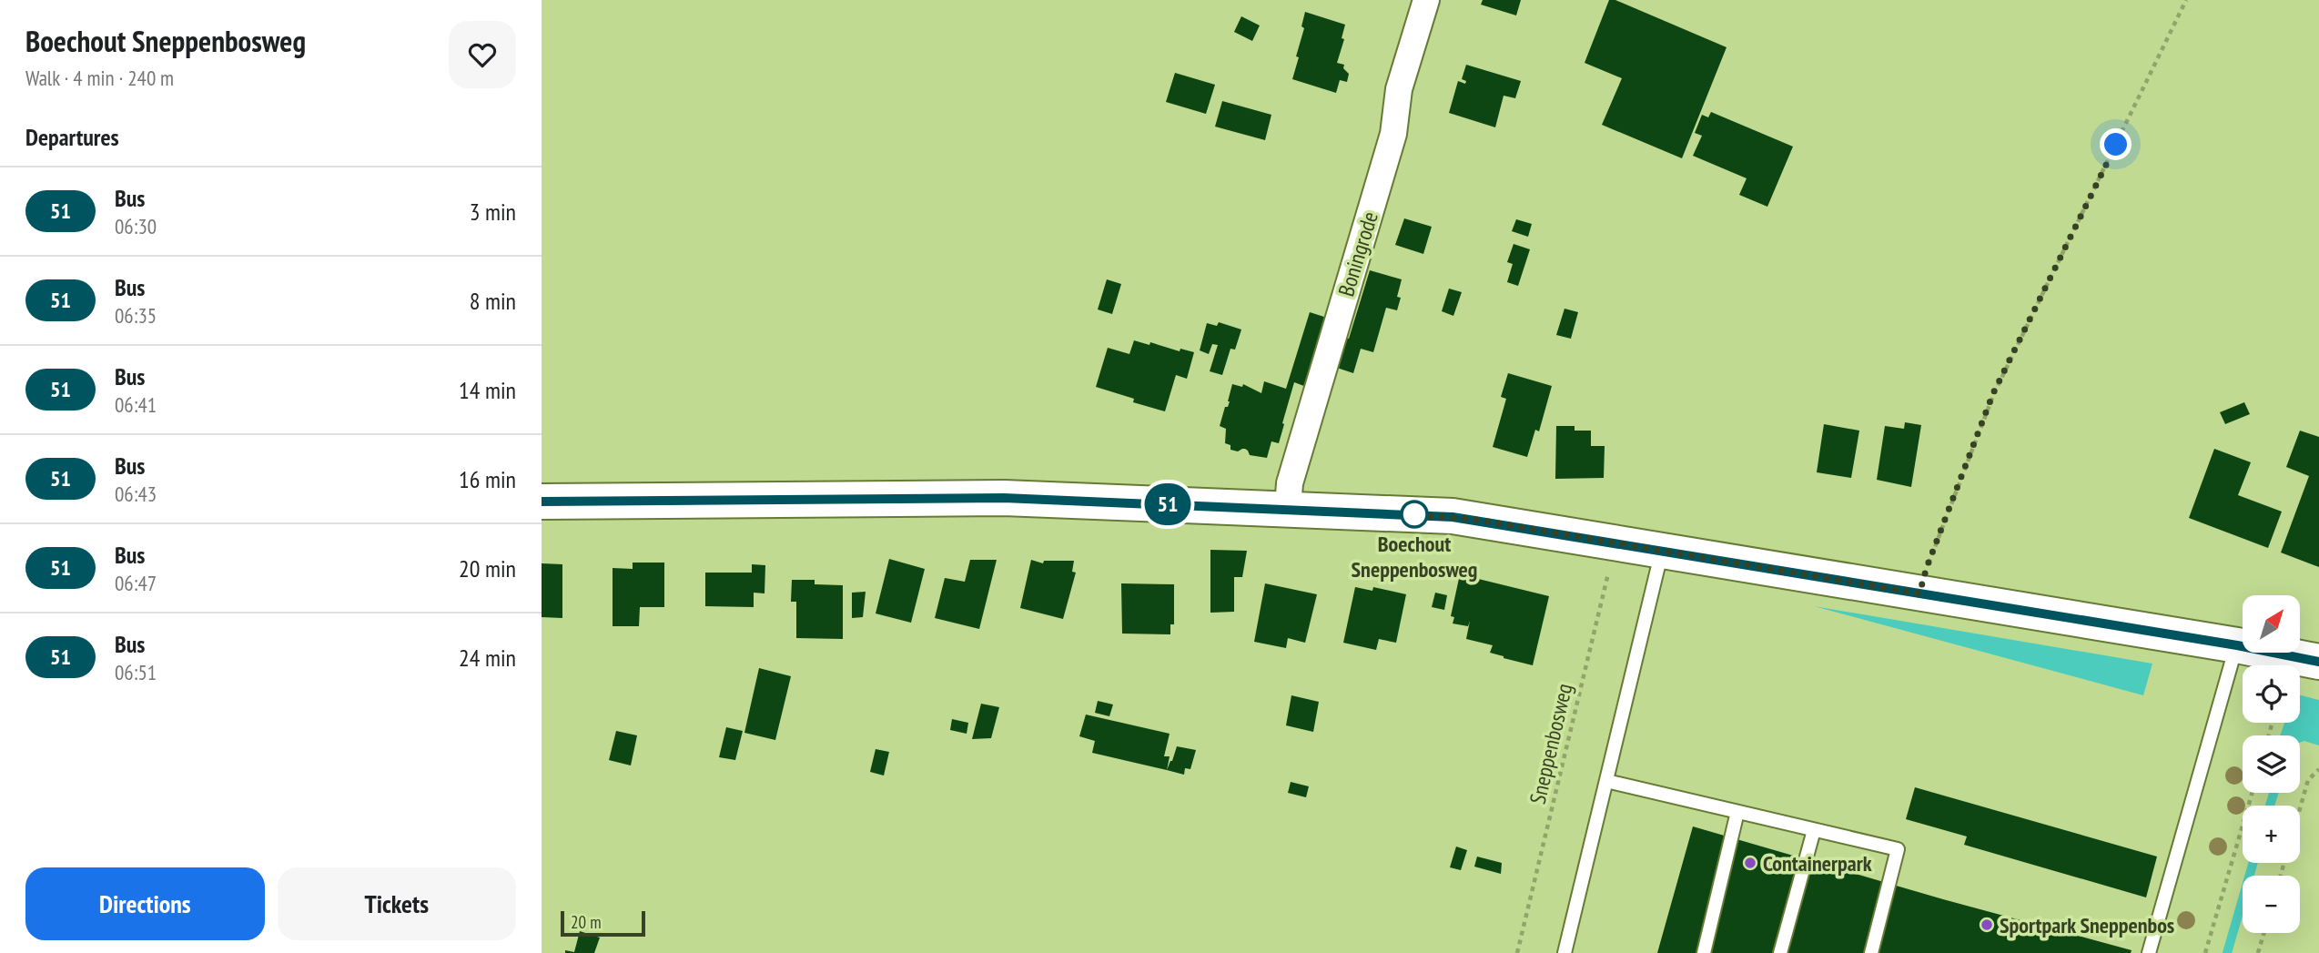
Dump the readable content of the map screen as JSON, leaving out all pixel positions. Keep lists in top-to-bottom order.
{
  "streets": {
    "street": ["Boningrode"],
    "path": ["Sneppenbosweg"]
  },
  "places": ["Boechout Sneppenbosweg", "Containerpark", "Sportpark Sneppenbos"],
  "lines": ["bus line 51"],
  "scale_bar": "20 m",
  "north": "top right",
  "page": {
    "heading": [
      ["Boechout Sneppenbosweg", "Walk · 4 min · 240 m"],
      "Departures"
    ],
    "on_map": "51",
    "list": [
      {
        "mark": "51",
        "name": "Bus",
        "note": "06:30",
        "value": "3 min"
      },
      {
        "mark": "51",
        "name": "Bus",
        "note": "06:35",
        "value": "8 min"
      },
      {
        "mark": "51",
        "name": "Bus",
        "note": "06:41",
        "value": "14 min"
      },
      {
        "mark": "51",
        "name": "Bus",
        "note": "06:43",
        "value": "16 min"
      },
      {
        "mark": "51",
        "name": "Bus",
        "note": "06:47",
        "value": "20 min"
      },
      {
        "mark": "51",
        "name": "Bus",
        "note": "06:51",
        "value": "24 min"
      }
    ],
    "map_buttons": ["+", "−"],
    "buttons": ["Directions", "Tickets"],
    "scale": "20 m"
  }
}
